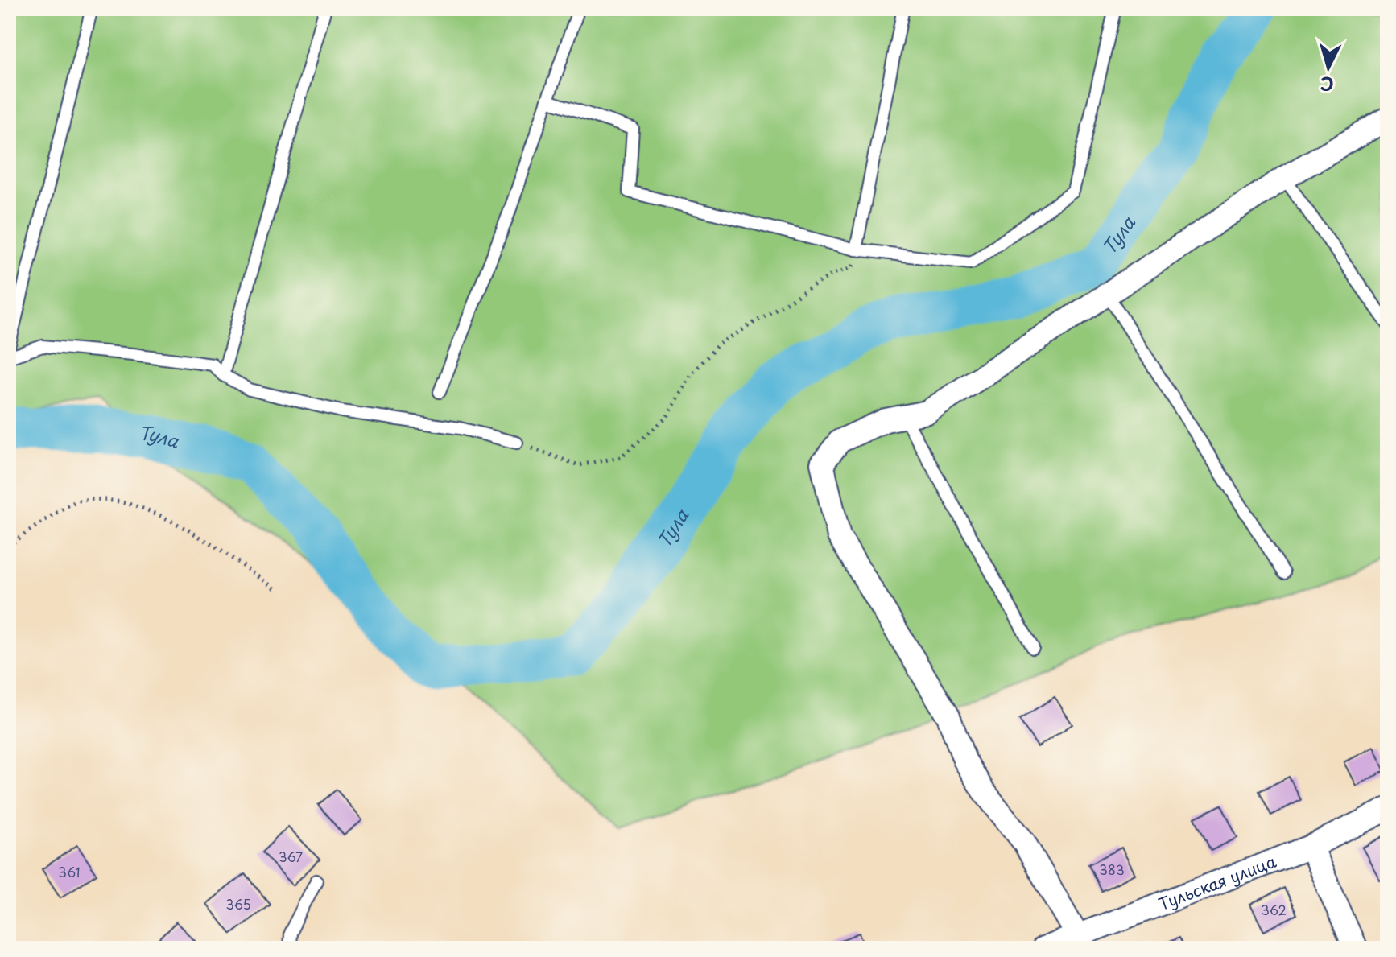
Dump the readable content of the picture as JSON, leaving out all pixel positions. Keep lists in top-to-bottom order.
{
  "streets": {
    "street": ["Тульская улица"]
  },
  "water": ["Тула"],
  "house_numbers": [
    "367",
    "383",
    "361",
    "365",
    "362"
  ],
  "north": "bottom"
}
